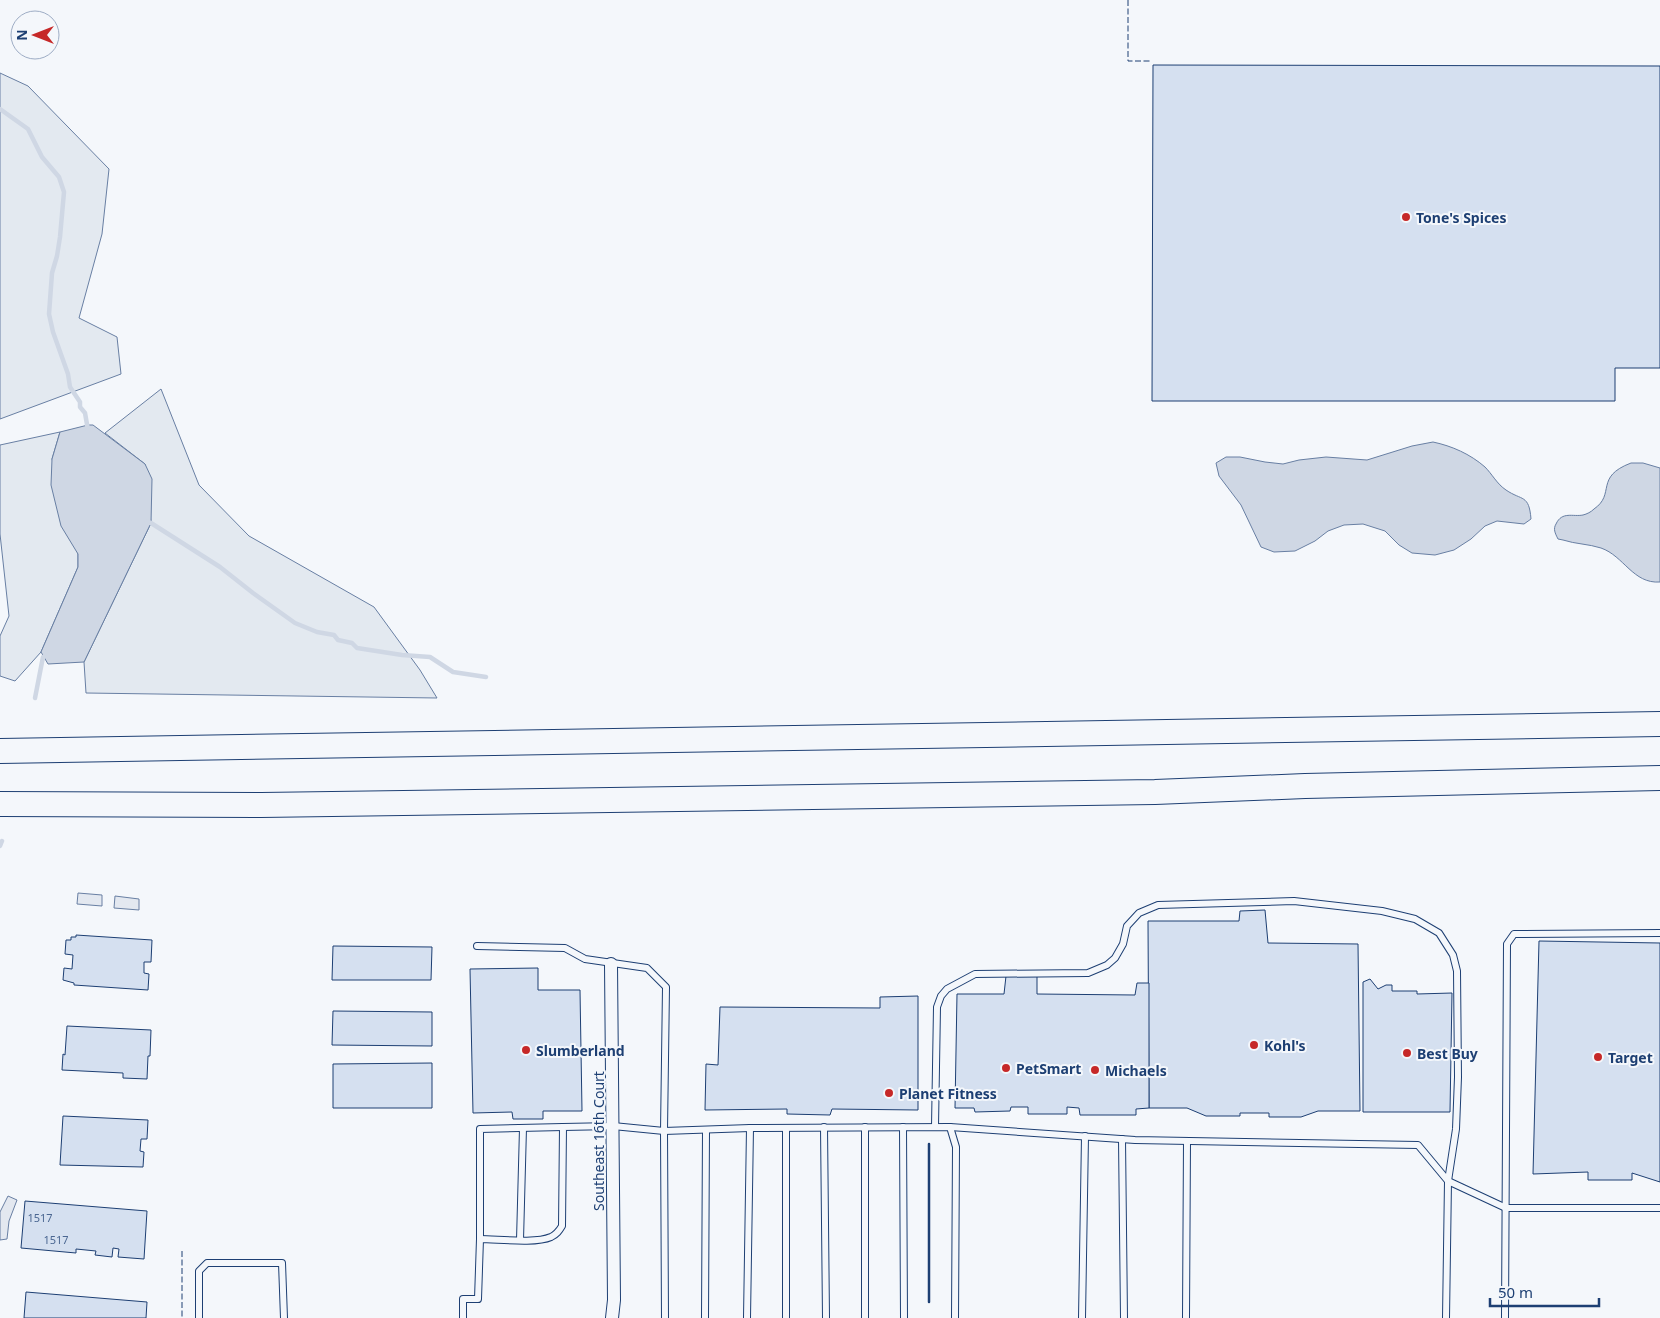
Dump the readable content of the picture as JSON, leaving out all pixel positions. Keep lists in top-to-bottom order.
{
  "streets": {
    "street": ["Southeast 16th Court"]
  },
  "places": [
    "Tone's Spices",
    "Kohl's",
    "Slumberland",
    "Best Buy",
    "Target",
    "PetSmart",
    "Michaels",
    "Planet Fitness"
  ],
  "house_numbers": ["1517", "1517"],
  "scale_bar": "50 m",
  "north": "left"
}
